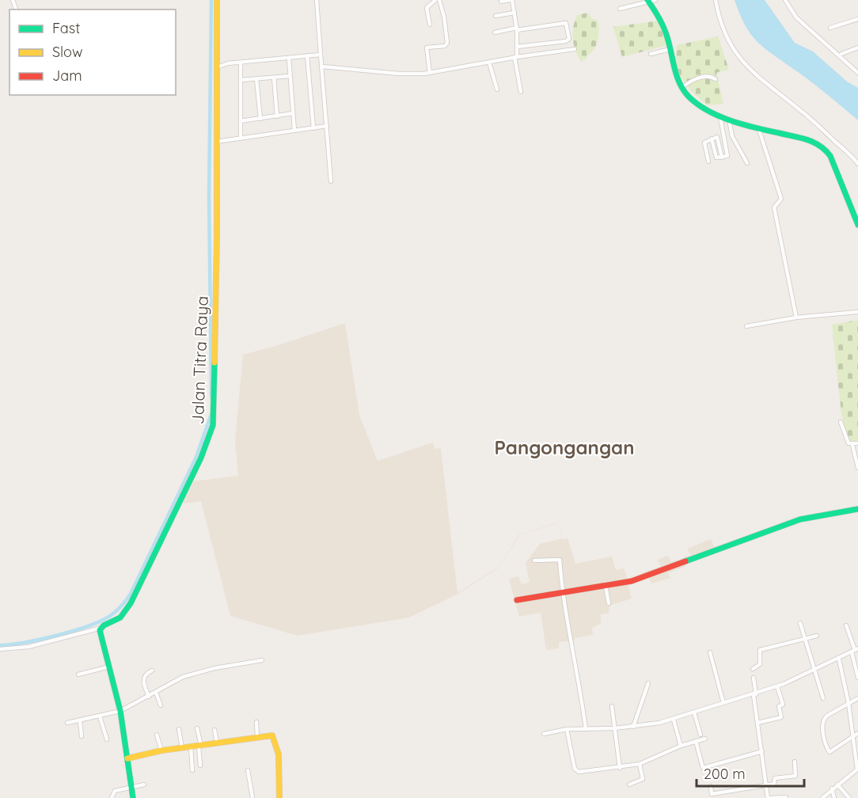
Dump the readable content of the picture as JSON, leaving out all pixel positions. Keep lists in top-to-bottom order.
{
  "streets": {
    "street": ["Jalan Titra Raya"]
  },
  "districts": ["Pangongangan"],
  "legend": ["Fast", "Slow", "Jam"],
  "scale_bar": "200 m"
}
